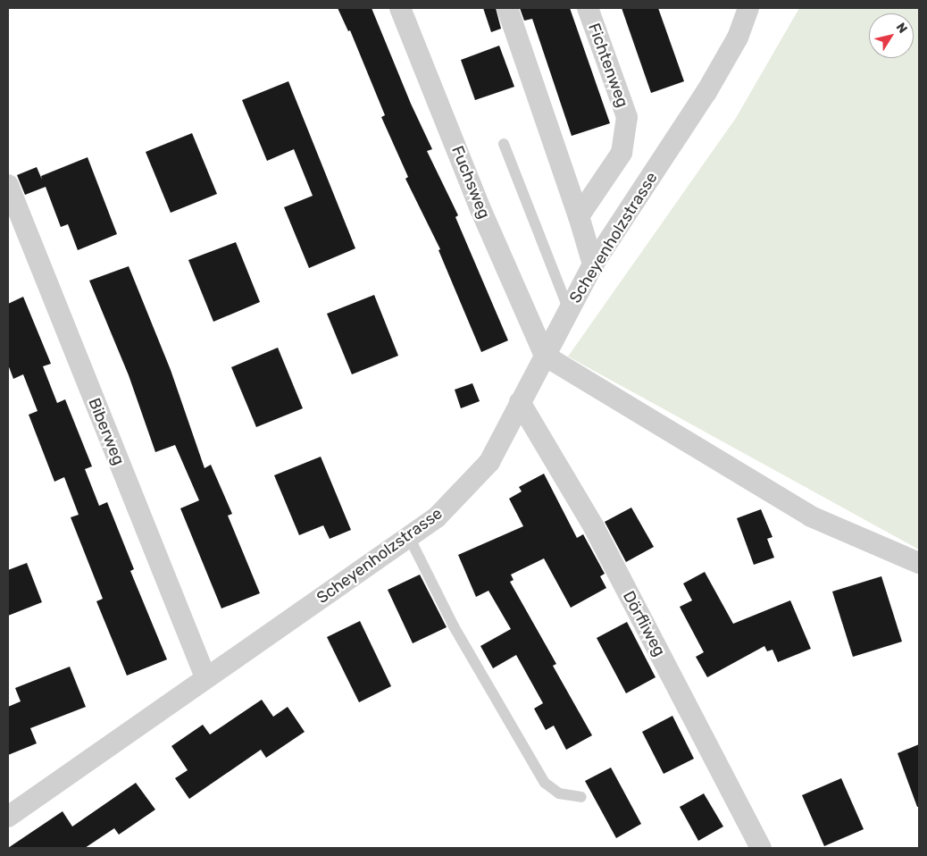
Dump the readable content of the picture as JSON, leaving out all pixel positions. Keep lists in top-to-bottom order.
{
  "streets": {
    "street": [
      "Fichtenweg",
      "Fuchsweg",
      "Scheyenholzstrasse",
      "Biberweg",
      "Dörfliweg"
    ]
  },
  "crossings": [
    ["Fuchsweg", "Scheyenholzstrasse"],
    ["Scheyenholzstrasse", "Biberweg"],
    ["Scheyenholzstrasse", "Dörfliweg"]
  ],
  "north": "top right"
}
